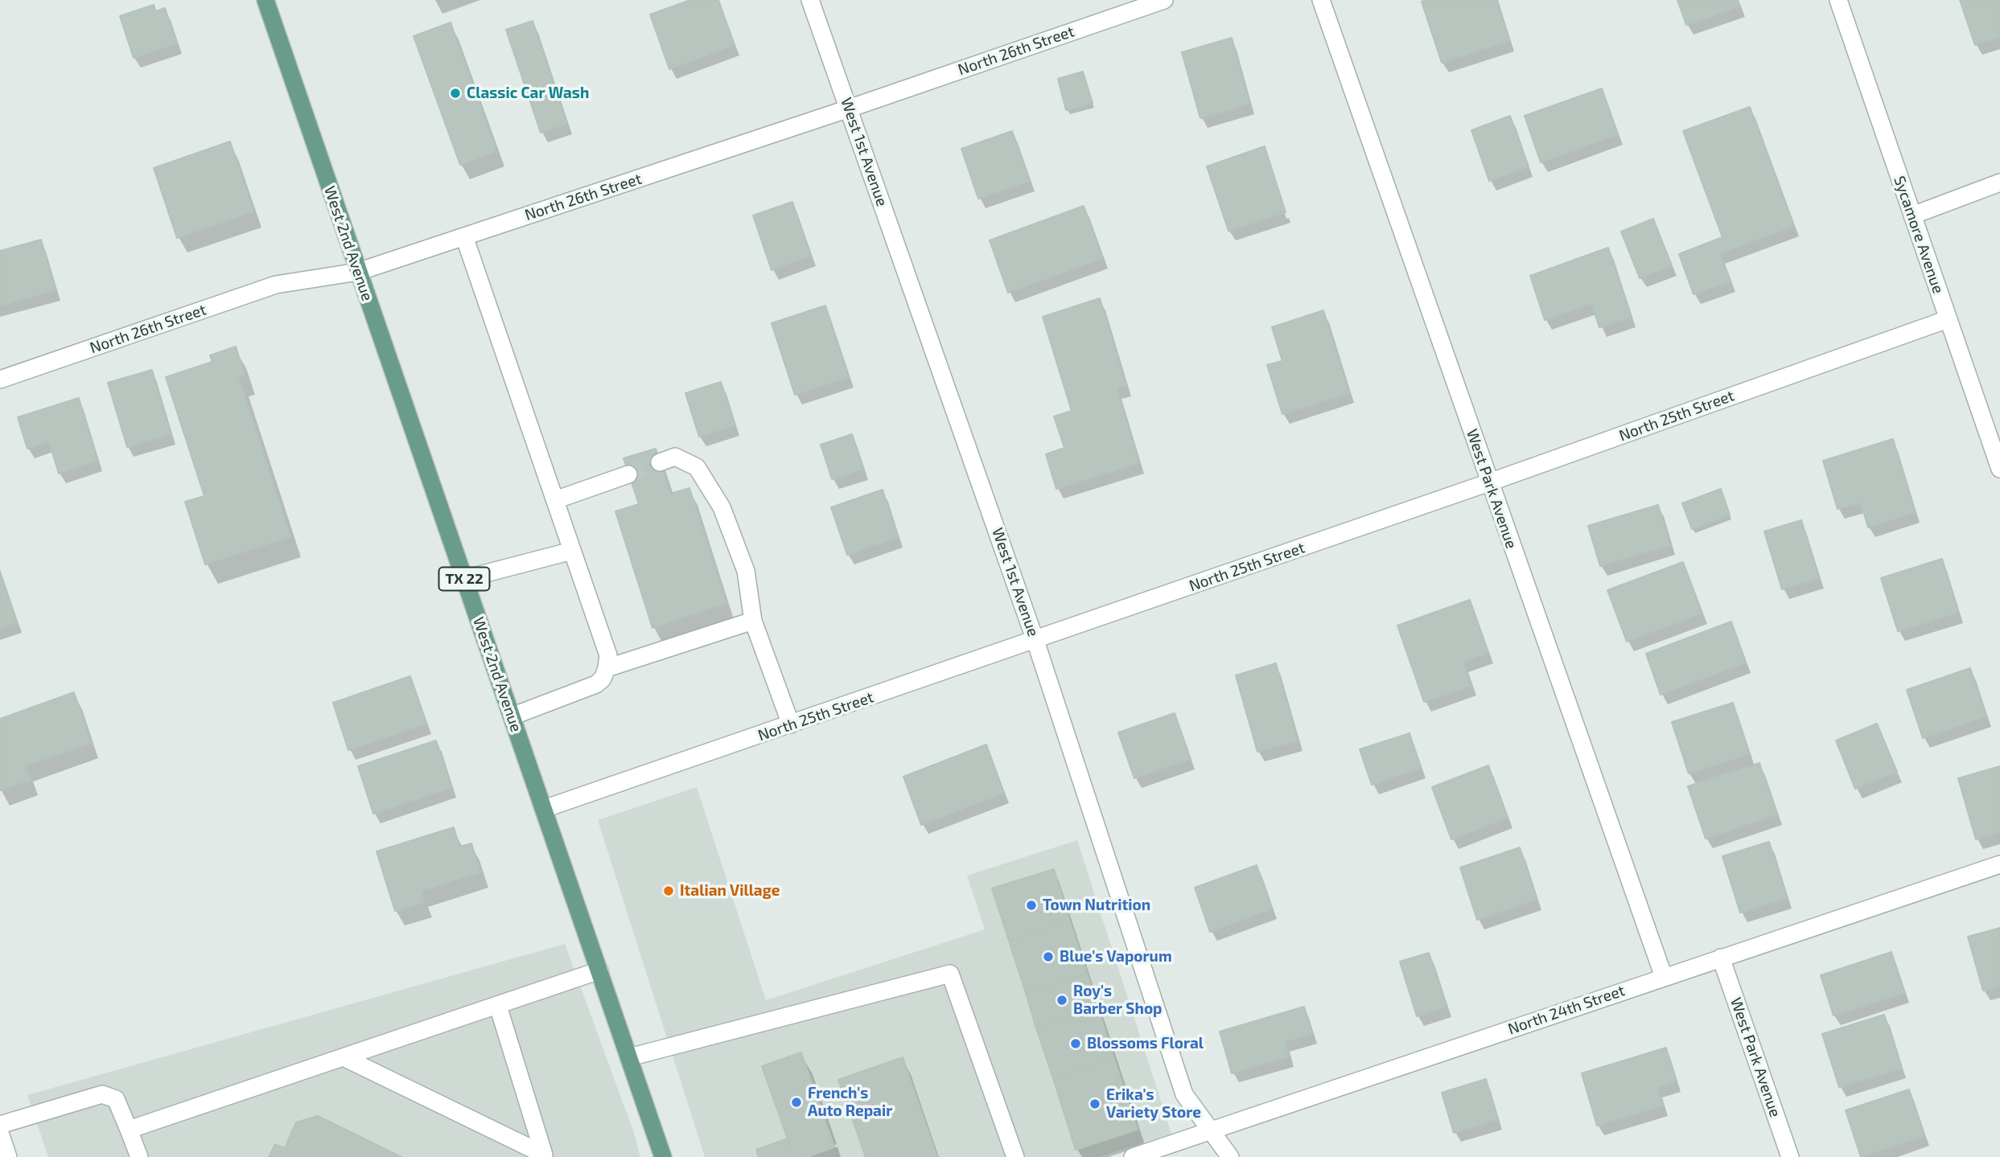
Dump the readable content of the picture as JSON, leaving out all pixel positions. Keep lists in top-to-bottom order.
{
  "streets": {
    "main road": ["West 2nd Avenue", "TX 22"],
    "street": [
      "North 26th Street",
      "West 1st Avenue",
      "Sycamore Avenue",
      "North 25th Street",
      "West Park Avenue",
      "North 24th Street"
    ]
  },
  "crossings": [
    ["North 26th Street", "West 1st Avenue"],
    ["North 26th Street", "West 2nd Avenue"],
    ["West 1st Avenue", "North 25th Street"],
    ["West 1st Avenue", "North 24th Street"],
    ["Sycamore Avenue", "North 25th Street"],
    ["West 2nd Avenue", "North 25th Street"],
    ["North 25th Street", "West Park Avenue"],
    ["West Park Avenue", "North 24th Street"]
  ],
  "places": [
    "Classic Car Wash",
    "Italian Village",
    "Town Nutrition",
    "Blue's Vaporum",
    "Roy's Barber Shop",
    "Blossoms Floral",
    "French's Auto Repair",
    "Erika's Variety Store"
  ]
}
